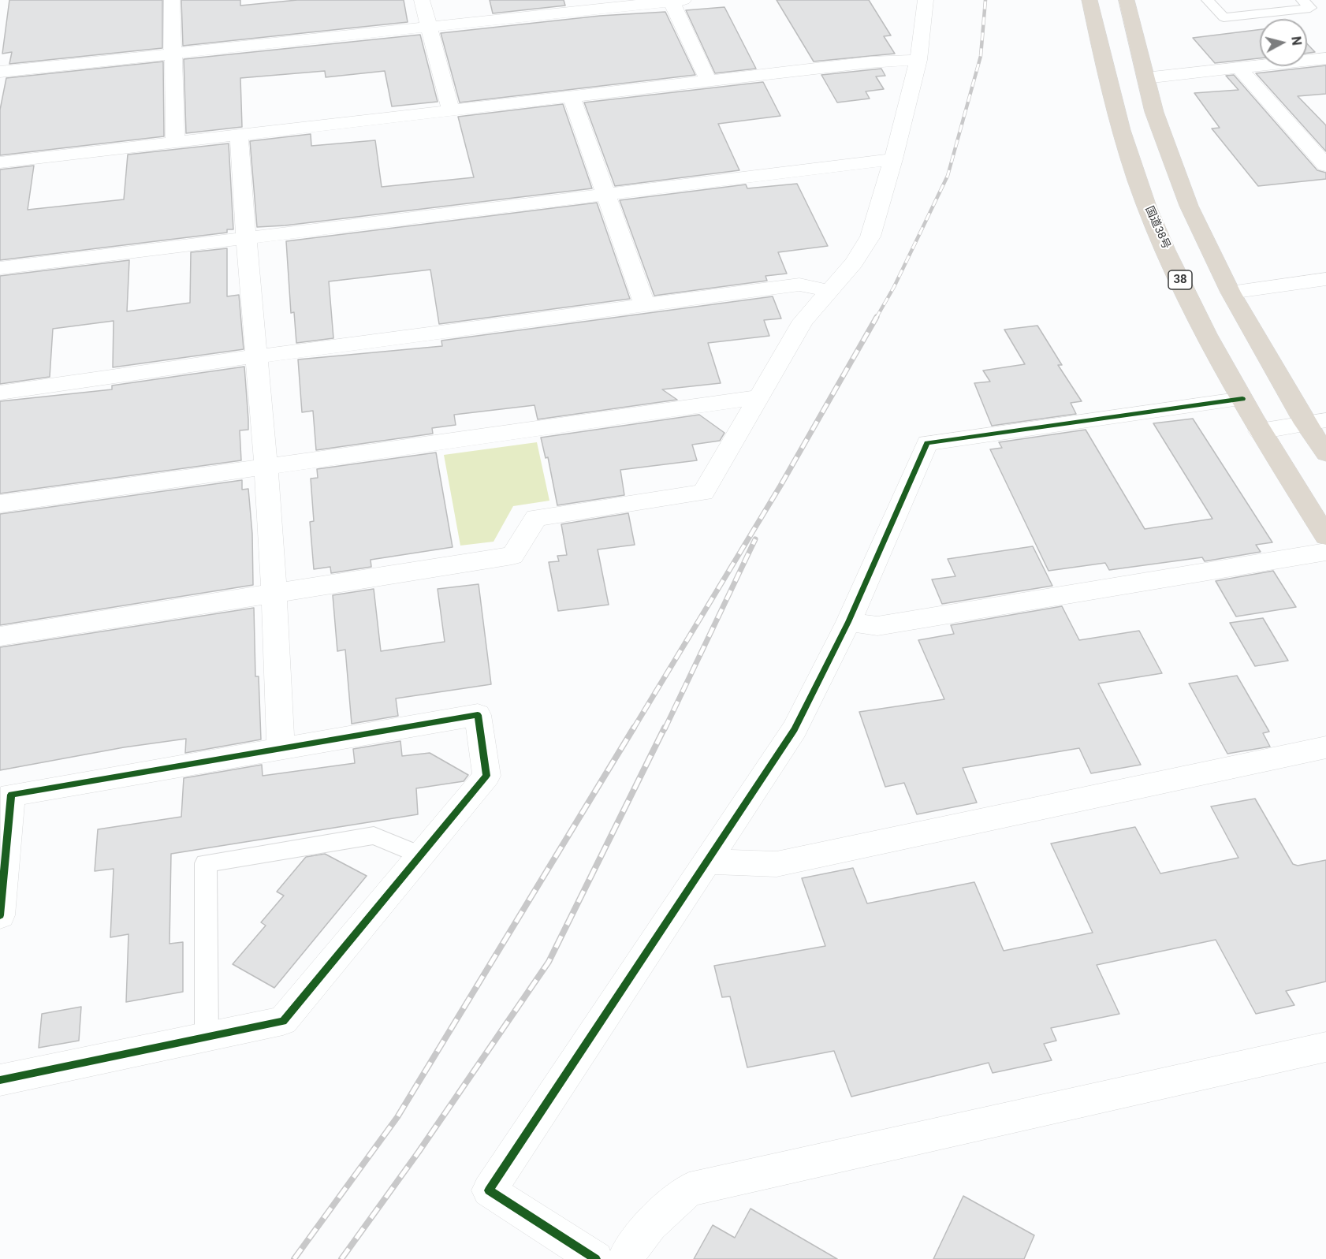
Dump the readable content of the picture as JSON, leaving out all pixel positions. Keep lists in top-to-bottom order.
{
  "streets": {
    "highway": ["国道38号", "38"]
  },
  "north": "right"
}
